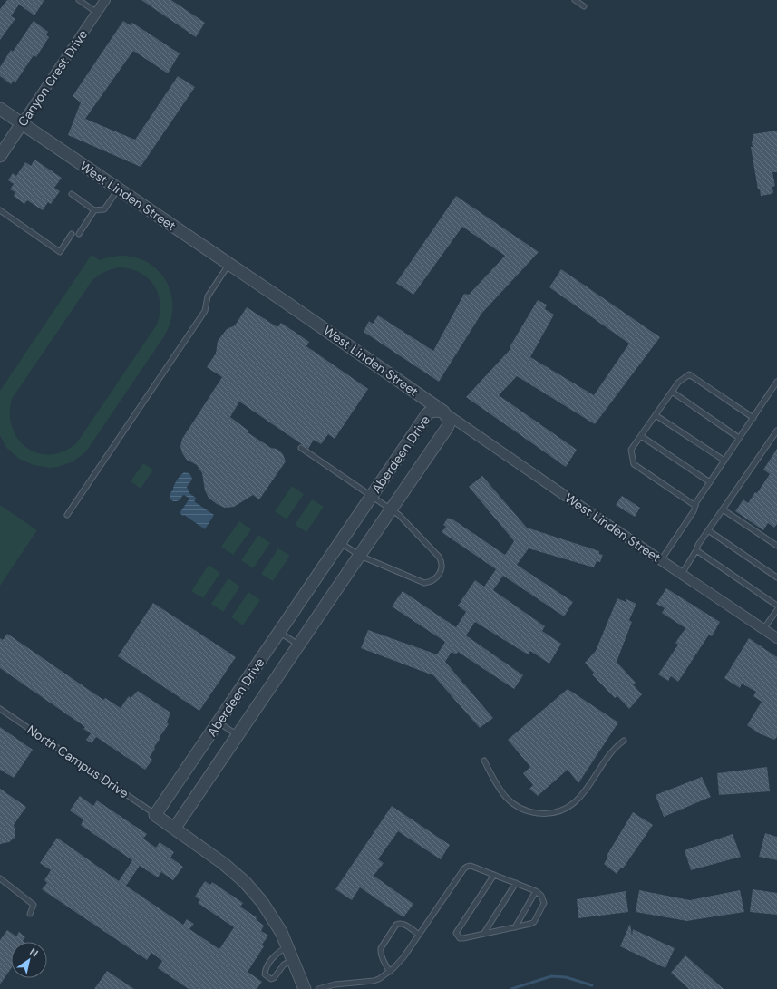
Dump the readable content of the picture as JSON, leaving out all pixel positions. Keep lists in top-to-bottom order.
{
  "streets": {
    "street": ["Canyon Crest Drive", "West Linden Street", "Aberdeen Drive"],
    "lane": ["North Campus Drive"]
  },
  "crossings": [
    ["Canyon Crest Drive", "West Linden Street"],
    ["West Linden Street", "Aberdeen Drive"],
    ["Aberdeen Drive", "North Campus Drive"]
  ],
  "north": "top right"
}
